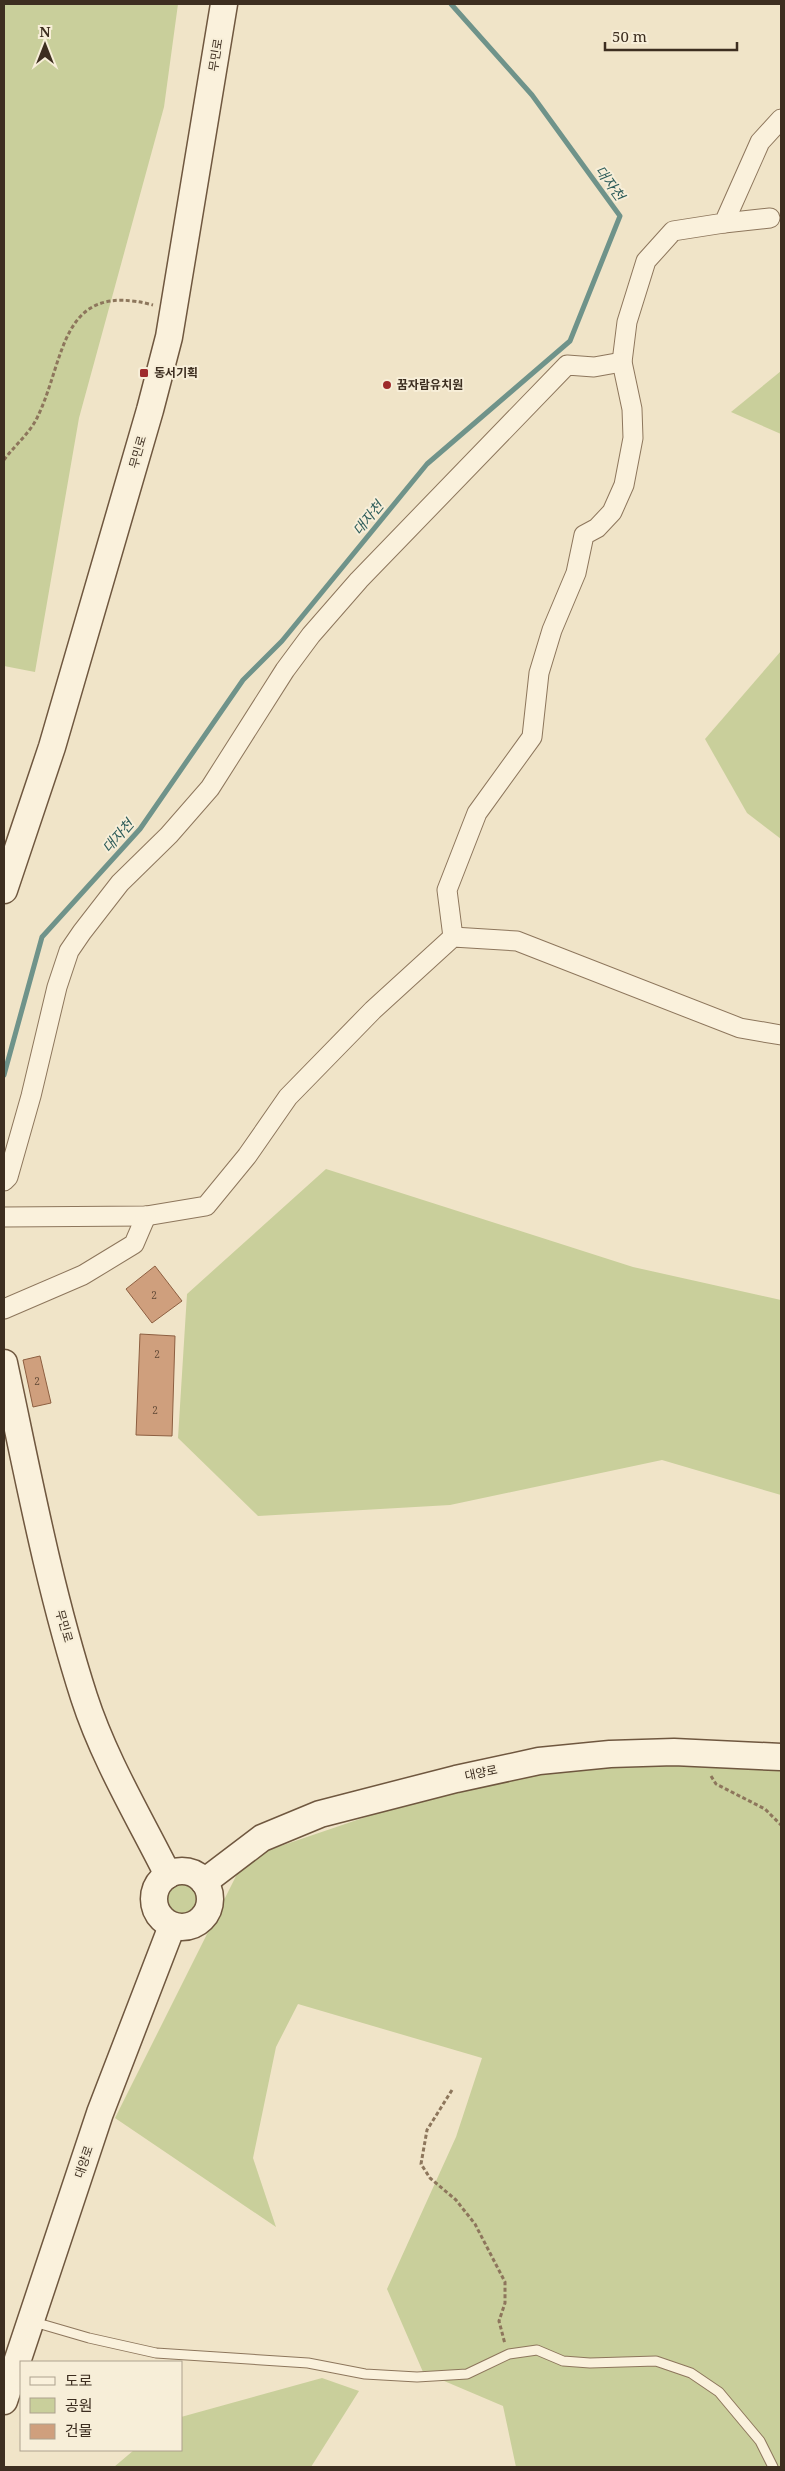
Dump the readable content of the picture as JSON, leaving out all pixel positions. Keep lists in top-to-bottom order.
{
  "streets": {
    "street": ["무민로", "대양로"]
  },
  "crossings": [
    ["무민로", "대양로"]
  ],
  "water": ["대자천"],
  "places": {
    "transit": ["동서기획"],
    "other": ["꿈자람유치원"]
  },
  "house_numbers": [
    "2",
    "2",
    "2",
    "2"
  ],
  "legend": ["도로", "공원", "건물"],
  "scale_bar": "50 m",
  "north": "top"
}
